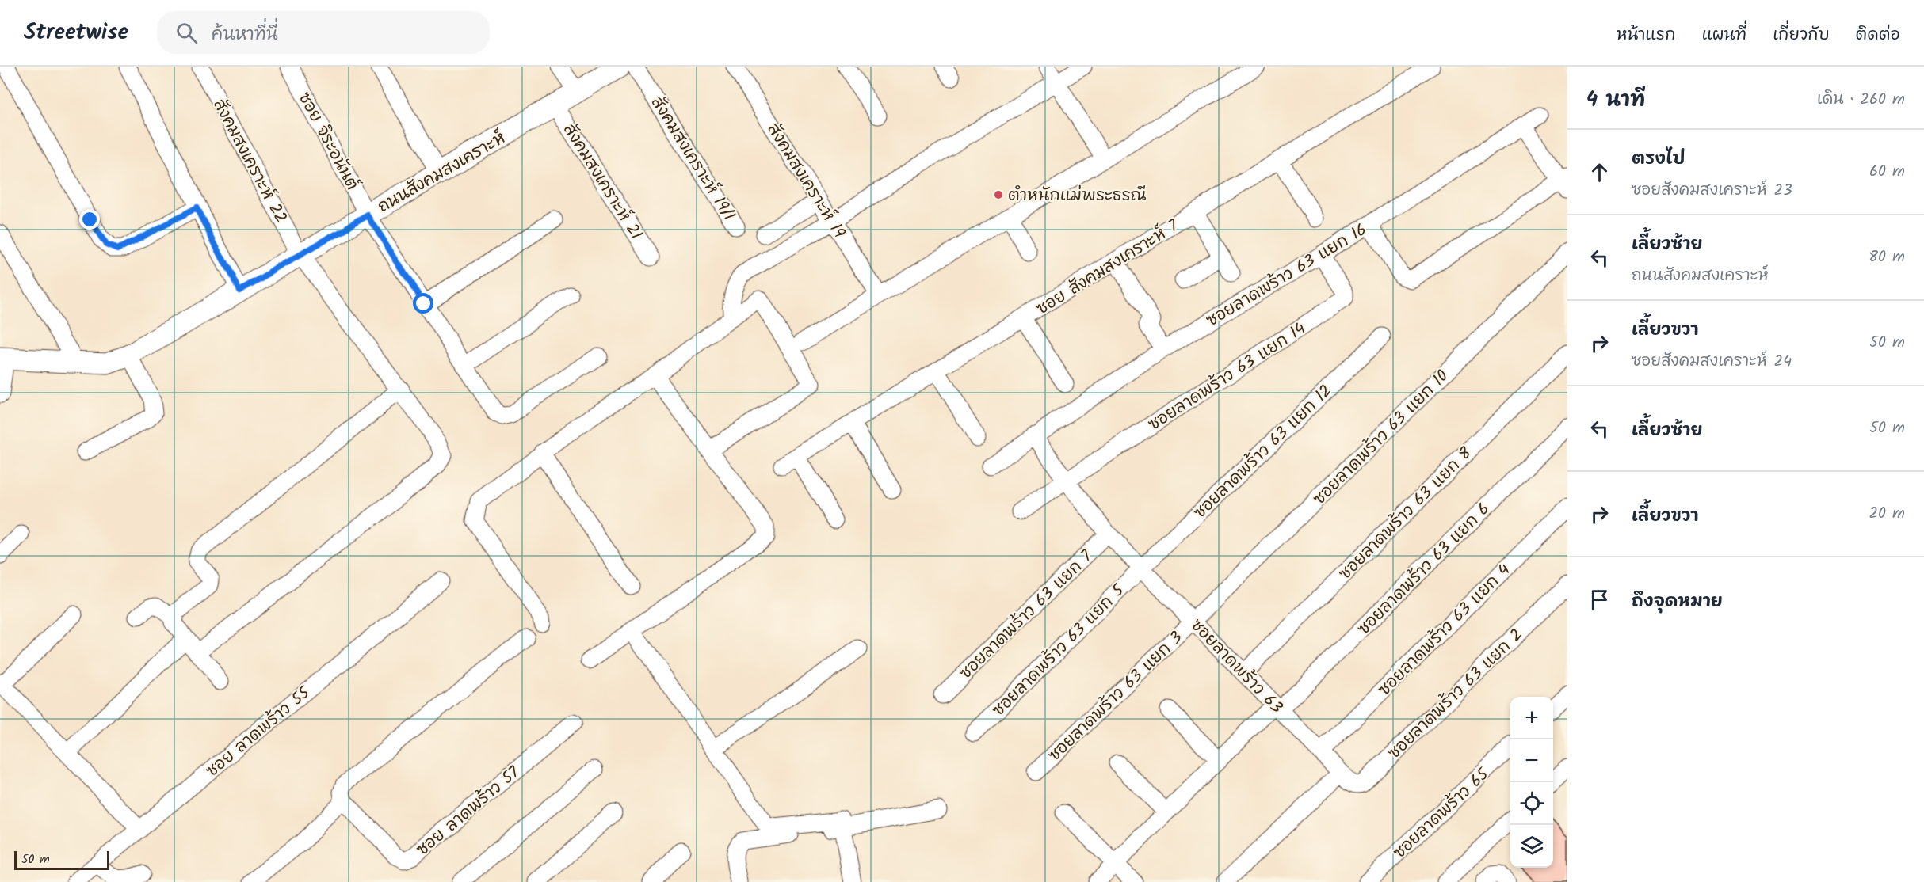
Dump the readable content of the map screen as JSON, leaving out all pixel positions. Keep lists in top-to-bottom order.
{
  "streets": {
    "main road": ["ถนนสังคมสงเคราะห์"],
    "street": [
      "ซอย จิระอนันต์",
      "สังคมสงเคราะห์ 19/1",
      "สังคมสงเคราะห์ 22",
      "สังคมสงเคราะห์ 19",
      "สังคมสงเคราะห์ 21",
      "ซอย สังคมสงเคราะห์ 7",
      "ซอยลาดพร้าว 63 แยก 16",
      "ซอยลาดพร้าว 63 แยก 14",
      "ซอยลาดพร้าว 63 แยก 10",
      "ซอยลาดพร้าว 63 แยก 12",
      "ซอยลาดพร้าว 63 แยก 8",
      "ซอยลาดพร้าว 63 แยก 6",
      "ซอยลาดพร้าว 63 แยก 7",
      "ซอยลาดพร้าว 63 แยก 4",
      "ซอยลาดพร้าว 63 แยก 5",
      "ซอยลาดพร้าว 63",
      "ซอยลาดพร้าว 63 แยก 2",
      "ซอยลาดพร้าว 63 แยก 3",
      "ซอย ลาดพร้าว 55",
      "ซอย ลาดพร้าว 57",
      "ซอยลาดพร้าว 65"
    ]
  },
  "crossings": [
    ["ซอย จิระอนันต์", "ถนนสังคมสงเคราะห์"],
    ["สังคมสงเคราะห์ 22", "ถนนสังคมสงเคราะห์"],
    ["ถนนสังคมสงเคราะห์", "สังคมสงเคราะห์ 21"],
    ["ซอยลาดพร้าว 63 แยก 16", "ซอยลาดพร้าว 63 แยก 14"],
    ["ซอยลาดพร้าว 63 แยก 16", "ซอยลาดพร้าว 63"],
    ["ซอยลาดพร้าว 63 แยก 14", "ซอยลาดพร้าว 63"],
    ["ซอยลาดพร้าว 63 แยก 10", "ซอยลาดพร้าว 63"],
    ["ซอยลาดพร้าว 63 แยก 10", "ซอยลาดพร้าว 63 แยก 3"],
    ["ซอยลาดพร้าว 63 แยก 12", "ซอยลาดพร้าว 63 แยก 5"],
    ["ซอยลาดพร้าว 63 แยก 12", "ซอยลาดพร้าว 63"],
    ["ซอยลาดพร้าว 63 แยก 8", "ซอยลาดพร้าว 63"],
    ["ซอยลาดพร้าว 63 แยก 6", "ซอยลาดพร้าว 63"],
    ["ซอยลาดพร้าว 63 แยก 7", "ซอยลาดพร้าว 63"],
    ["ซอยลาดพร้าว 63 แยก 4", "ซอยลาดพร้าว 63"],
    ["ซอยลาดพร้าว 63 แยก 5", "ซอยลาดพร้าว 63"],
    ["ซอยลาดพร้าว 63", "ซอยลาดพร้าว 63 แยก 2"],
    ["ซอยลาดพร้าว 63", "ซอยลาดพร้าว 63 แยก 3"]
  ],
  "places": ["ตำหนักแม่พระธรณี"],
  "scale_bar": "50 m",
  "page": {
    "header": "Streetwise",
    "search": "ค้นหาที่นี่",
    "nav": [
      "หน้าแรก",
      "แผนที่",
      "เกี่ยวกับ",
      "ติดต่อ"
    ],
    "heading": ["4 นาที", "เดิน · 260 m"],
    "list": [
      ["ตรงไป", "ซอยสังคมสงเคราะห์ 23", "60 m"],
      ["เลี้ยวซ้าย", "ถนนสังคมสงเคราะห์", "80 m"],
      ["เลี้ยวขวา", "ซอยสังคมสงเคราะห์ 24", "50 m"],
      ["เลี้ยวซ้าย", "50 m"],
      ["เลี้ยวขวา", "20 m"],
      "ถึงจุดหมาย"
    ],
    "map_buttons": ["+", "−"],
    "scale": "50 m"
  }
}
